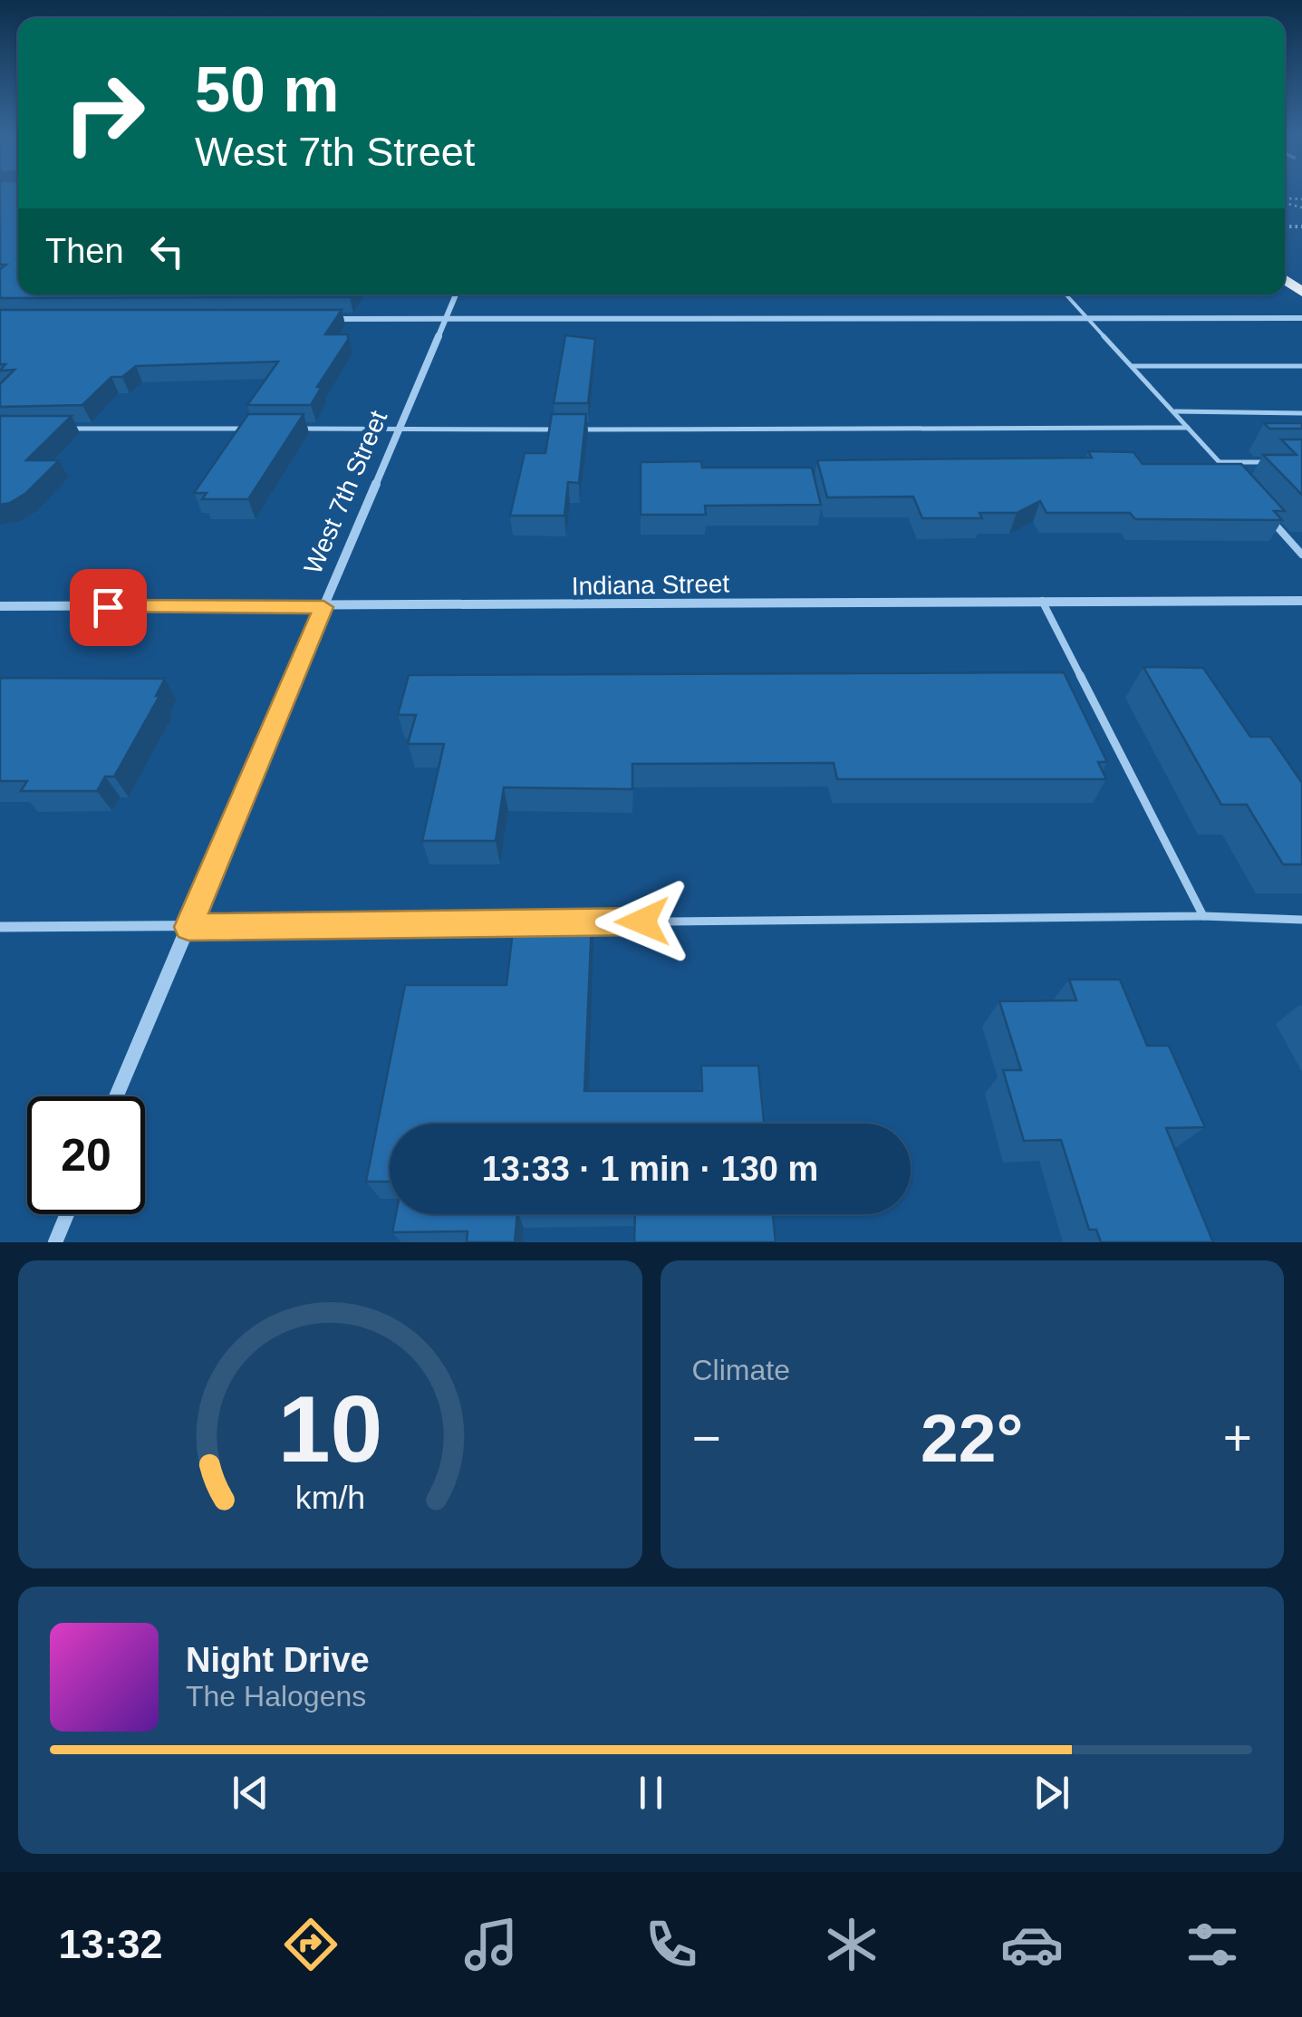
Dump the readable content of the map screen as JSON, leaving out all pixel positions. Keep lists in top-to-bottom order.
{
  "streets": {
    "street": ["West 7th Street", "Indiana Street"]
  },
  "crossings": [
    ["West 7th Street", "Indiana Street"]
  ],
  "page": {
    "turn": ["50 m", "West 7th Street"],
    "then": "Then",
    "limit": "20",
    "trip": "13:33 · 1 min · 130 m",
    "tile": "Climate",
    "heat": ["−", "22°", "+"],
    "song": ["Night Drive", "The Halogens"],
    "tabs": "13:32",
    "gauge": ["10", "km/h"]
  }
}
